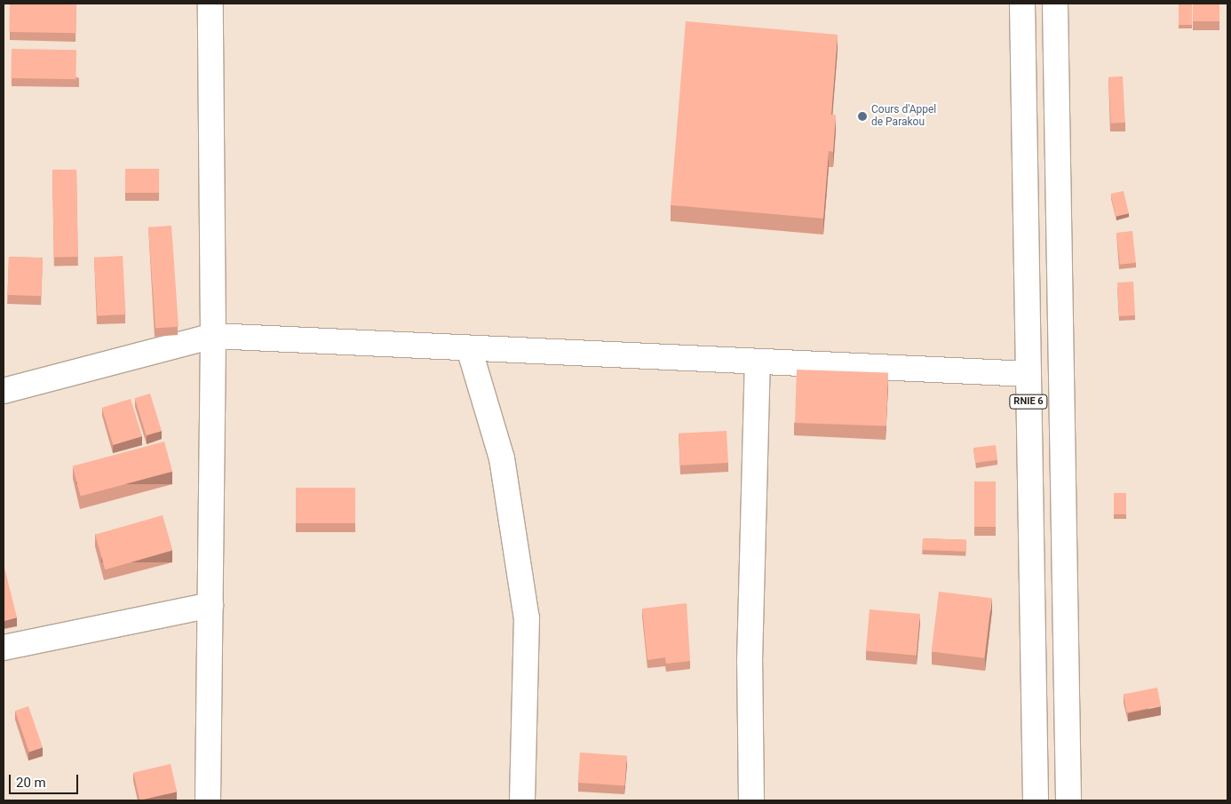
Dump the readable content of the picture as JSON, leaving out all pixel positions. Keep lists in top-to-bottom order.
{
  "streets": {
    "street": ["RNIE 6"]
  },
  "places": ["Cours d'Appel de Parakou"],
  "scale_bar": "20 m"
}
